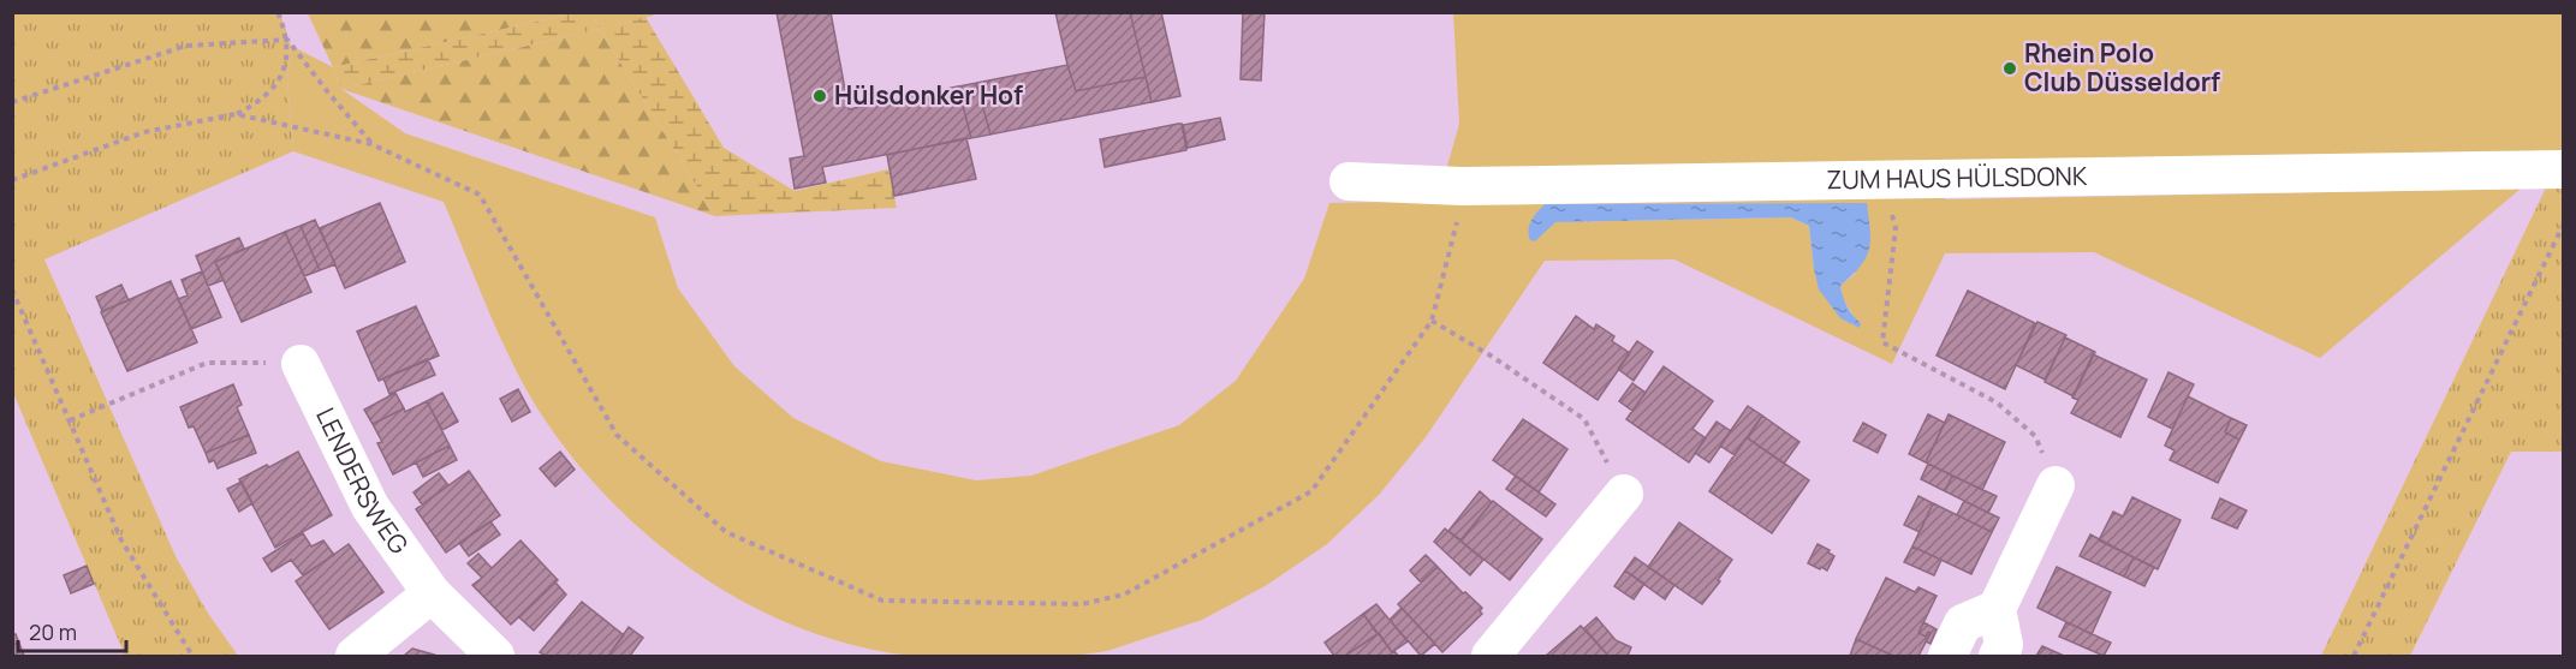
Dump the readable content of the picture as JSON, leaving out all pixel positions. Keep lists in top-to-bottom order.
{
  "streets": {
    "street": ["ZUM HAUS HÜLSDONK", "LENDERSWEG"]
  },
  "places": ["Rhein Polo Club Düsseldorf", "Hülsdonker Hof"],
  "scale_bar": "20 m"
}
